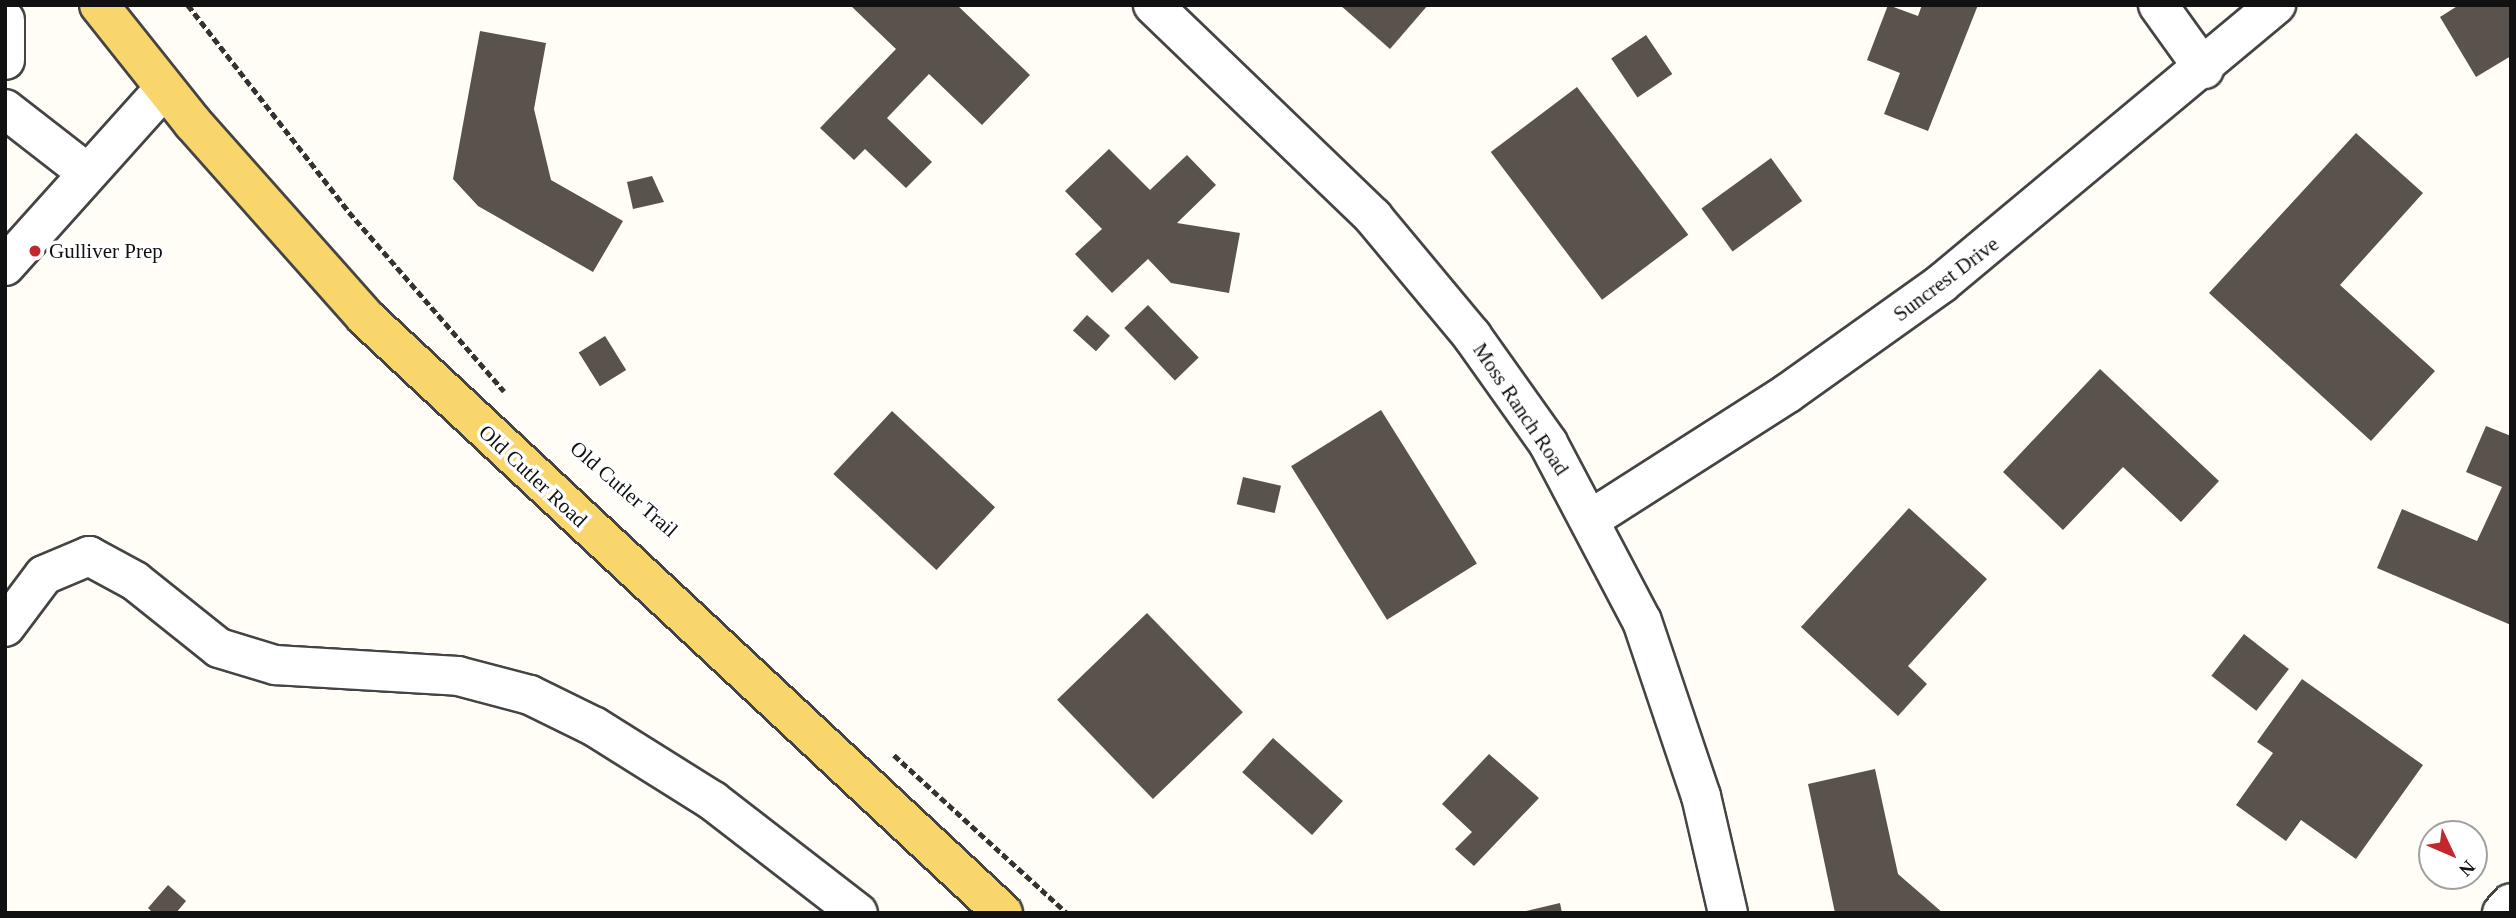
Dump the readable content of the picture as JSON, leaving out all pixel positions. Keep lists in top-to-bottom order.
{
  "streets": {
    "main road": ["Old Cutler Road"],
    "street": ["Suncrest Drive", "Moss Ranch Road"]
  },
  "crossings": [
    ["Suncrest Drive", "Moss Ranch Road"]
  ],
  "places": ["Gulliver Prep"],
  "north": "bottom right"
}
